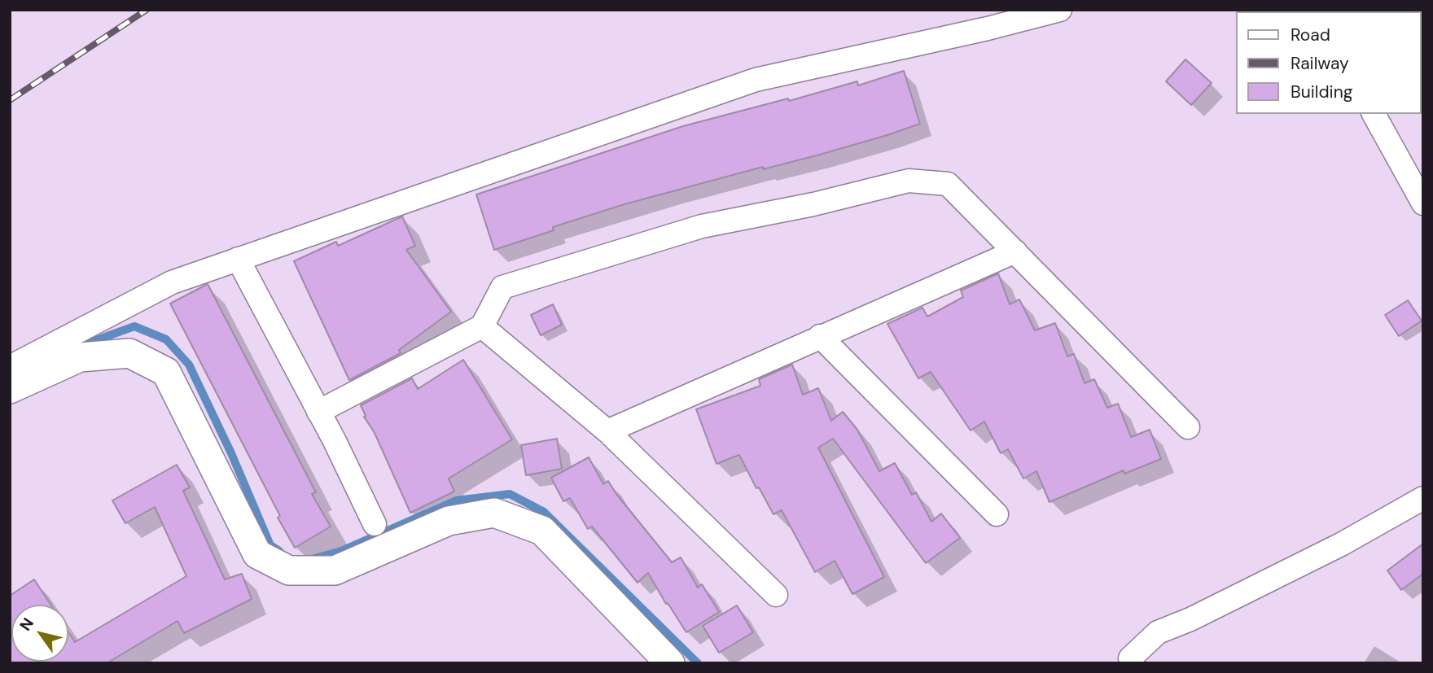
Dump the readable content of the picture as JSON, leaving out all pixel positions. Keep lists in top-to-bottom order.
{
  "legend": ["Road", "Railway", "Building"],
  "north": "top left"
}
